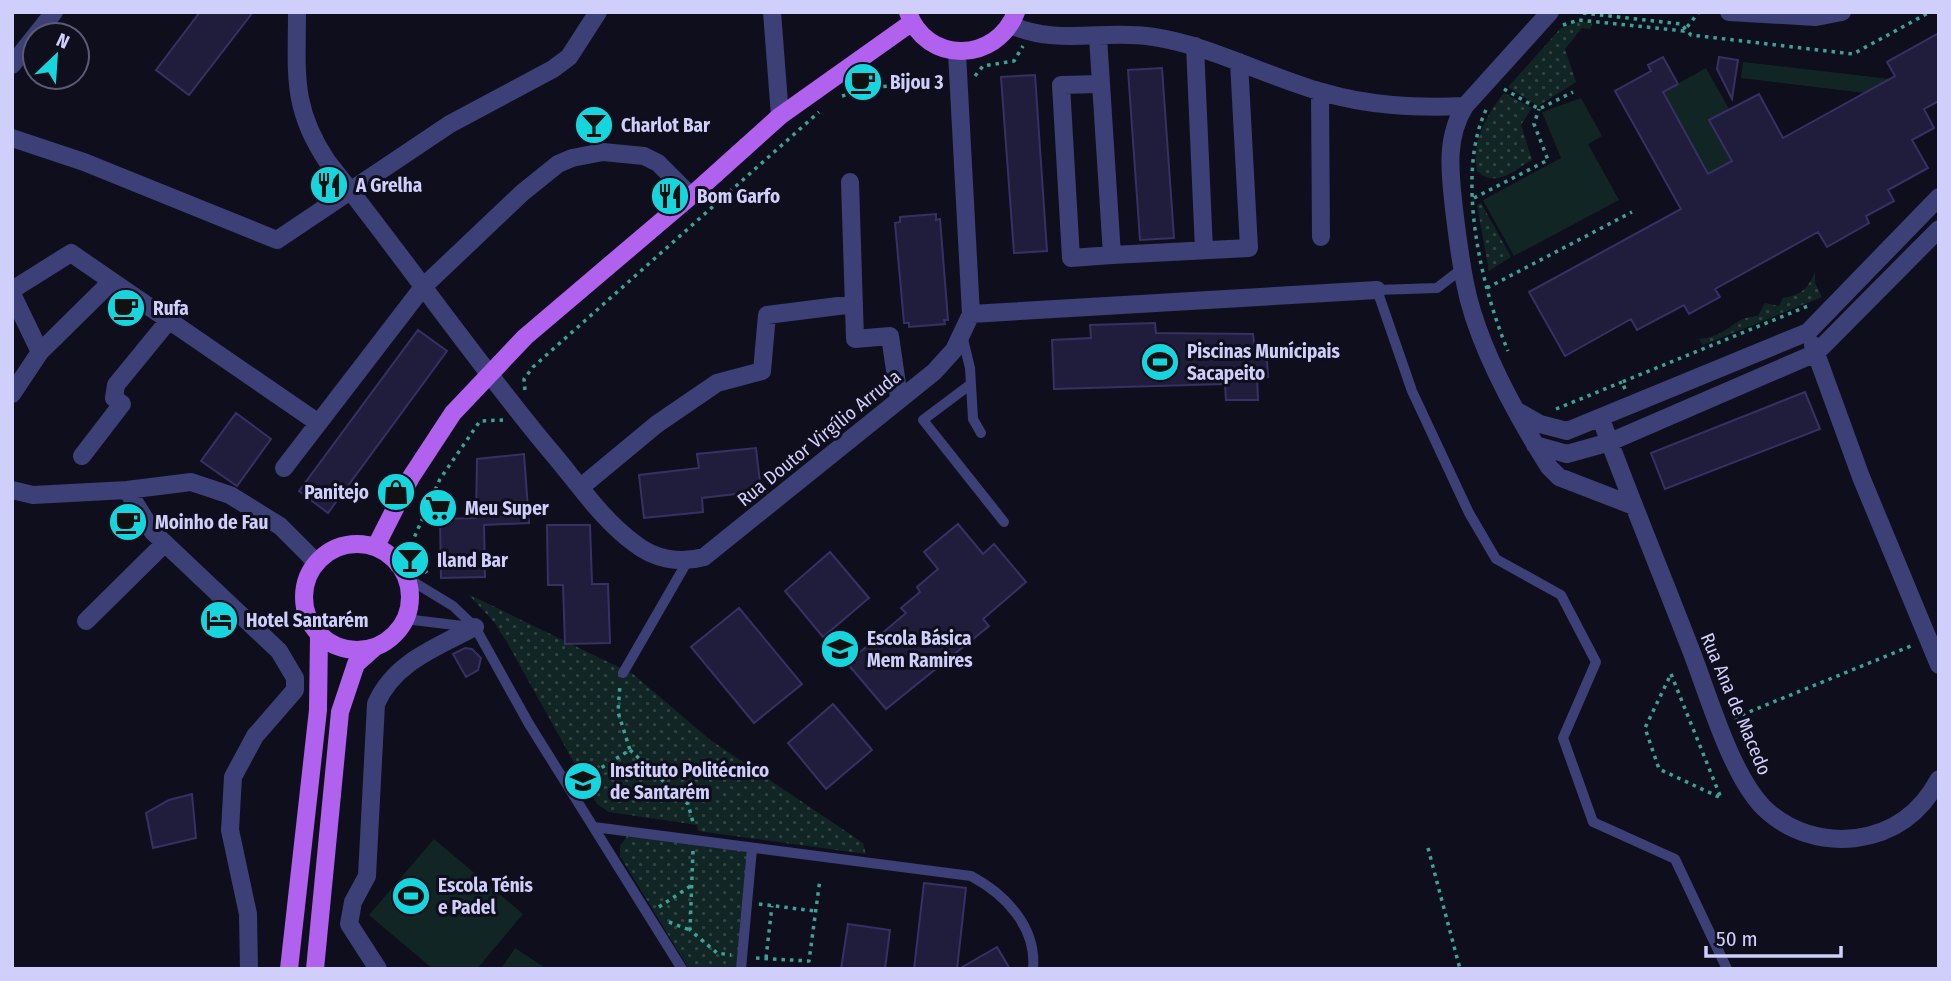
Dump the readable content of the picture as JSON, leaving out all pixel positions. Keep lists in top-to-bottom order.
{
  "streets": {
    "street": ["Rua Doutor Virgílio Arruda", "Rua Ana de Macedo"]
  },
  "places": {
    "cafe": ["Bijou 3", "Rufa", "Moinho de Fau"],
    "bar": ["Charlot Bar", "Iland Bar"],
    "restaurant": ["A Grelha", "Bom Garfo"],
    "sports": ["Piscinas Munícipais Sacapeito", "Escola Ténis e Padel"],
    "shop": ["Panitejo"],
    "supermarket": ["Meu Super"],
    "hotel": ["Hotel Santarém"],
    "school or university": ["Escola Básica Mem Ramires", "Instituto Politécnico de Santarém"]
  },
  "scale_bar": "50 m",
  "north": "top right"
}
